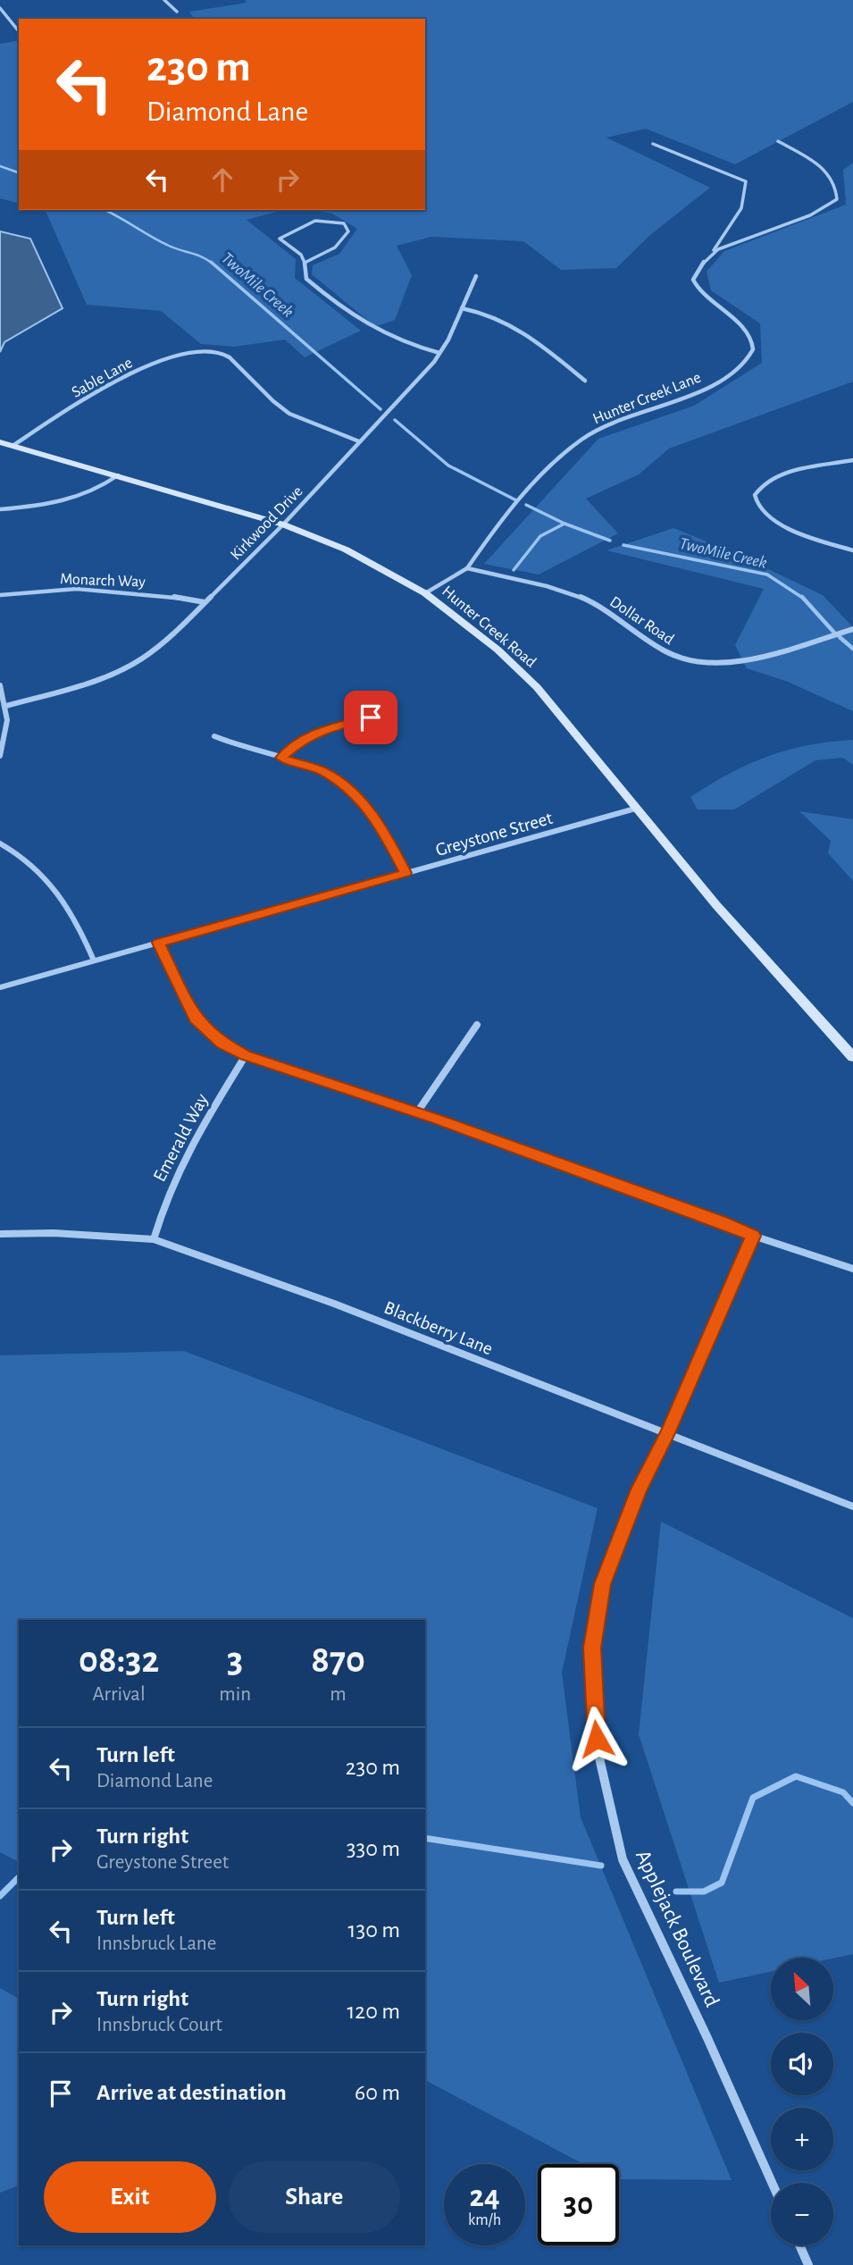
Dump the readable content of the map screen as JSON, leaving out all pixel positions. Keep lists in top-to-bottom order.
{
  "streets": {
    "main road": ["Hunter Creek Road"],
    "street": [
      "Sable Lane",
      "Hunter Creek Lane",
      "Kirkwood Drive",
      "Monarch Way",
      "Dollar Road",
      "Greystone Street",
      "Emerald Way",
      "Blackberry Lane",
      "Applejack Boulevard"
    ]
  },
  "crossings": [
    ["Sable Lane", "Kirkwood Drive"],
    ["Sable Lane", "Hunter Creek Road"],
    ["Hunter Creek Lane", "Dollar Road"],
    ["Kirkwood Drive", "Monarch Way"],
    ["Kirkwood Drive", "Hunter Creek Road"],
    ["Hunter Creek Road", "Greystone Street"],
    ["Emerald Way", "Blackberry Lane"],
    ["Blackberry Lane", "Applejack Boulevard"]
  ],
  "water": ["TwoMile Creek"],
  "north": "top left",
  "page": {
    "turn": ["230 m", "Diamond Lane"],
    "eta": [
      "08:32",
      "Arrival",
      "3",
      "min",
      "870",
      "m"
    ],
    "list": [
      {
        "name": "Turn left",
        "note": "Diamond Lane",
        "value": "230 m"
      },
      {
        "name": "Turn right",
        "note": "Greystone Street",
        "value": "330 m"
      },
      {
        "name": "Turn left",
        "note": "Innsbruck Lane",
        "value": "130 m"
      },
      {
        "name": "Turn right",
        "note": "Innsbruck Court",
        "value": "120 m"
      },
      {
        "name": "Arrive at destination",
        "value": "60 m"
      }
    ],
    "map_buttons": ["+", "−"],
    "buttons": ["Exit", "Share"],
    "speed": "24 km/h",
    "limit": "30"
  }
}
